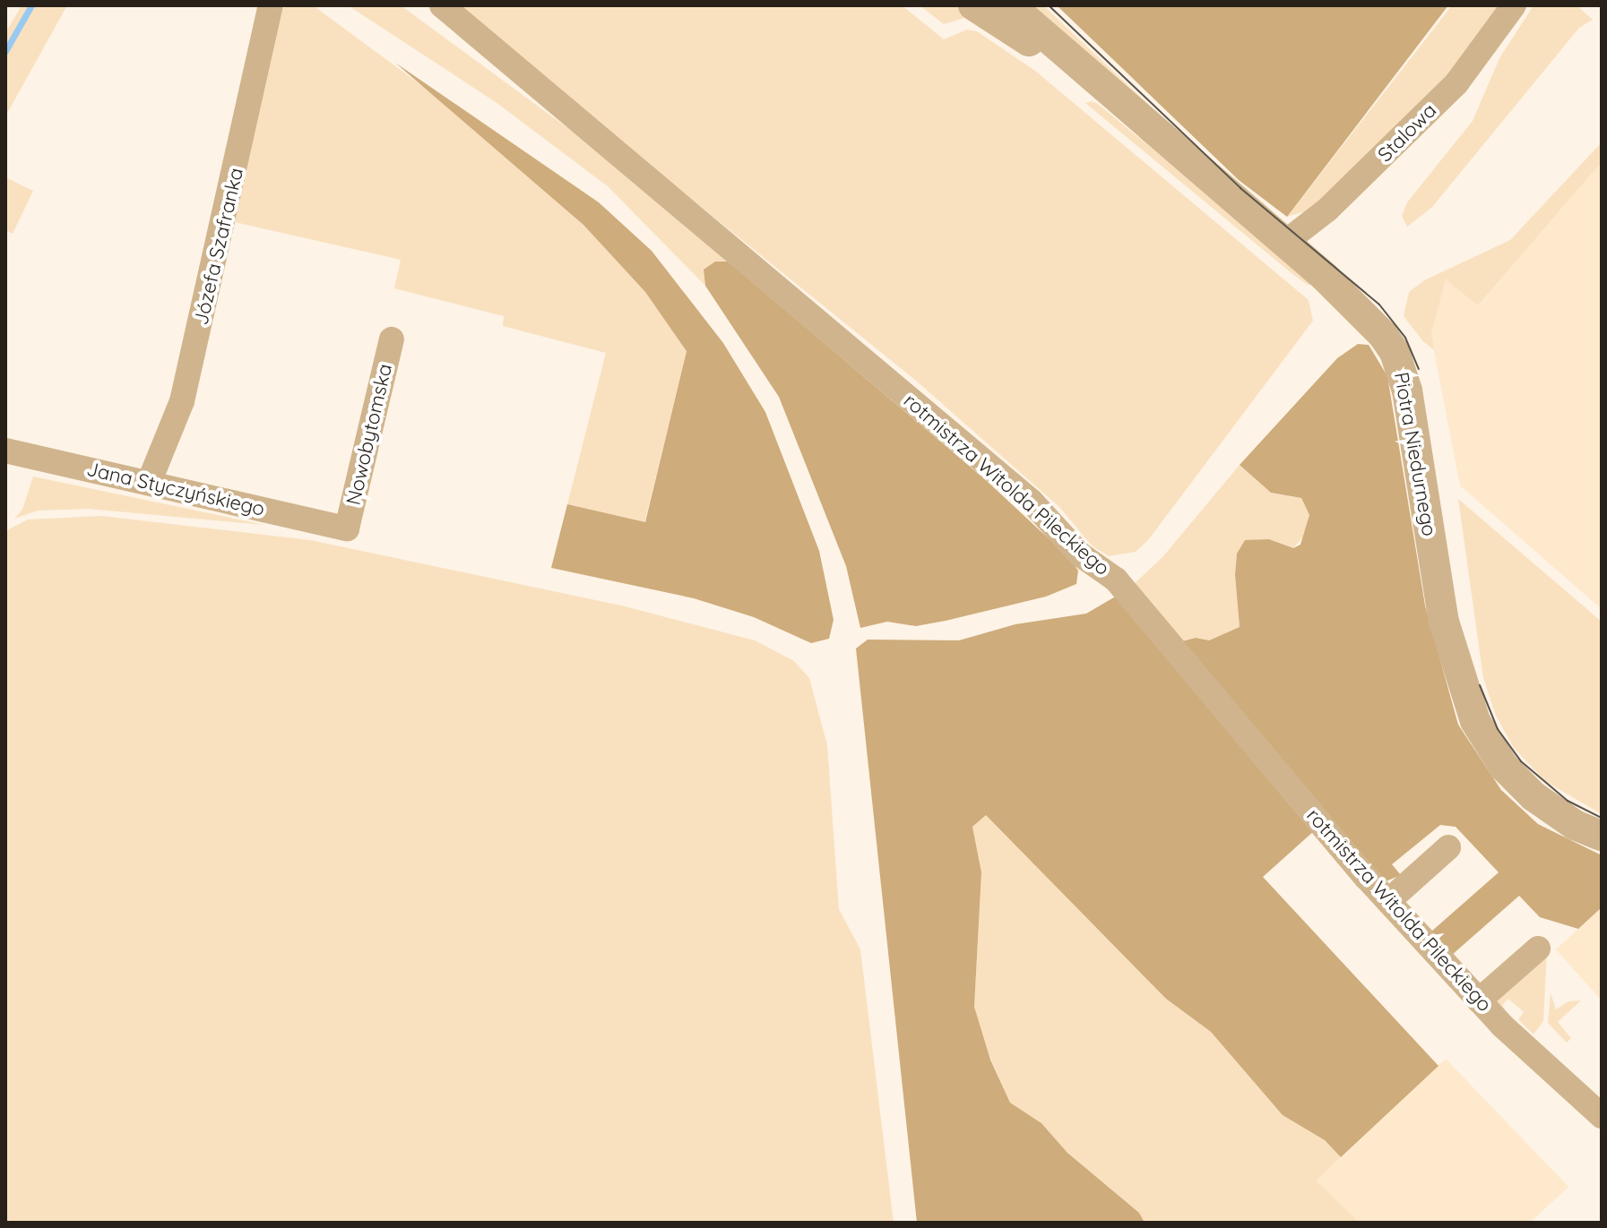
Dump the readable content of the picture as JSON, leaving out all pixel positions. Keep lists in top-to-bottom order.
{
  "streets": {
    "street": [
      "Stalowa",
      "Józefa Szafranka",
      "Nowobytomska",
      "Piotra Niedurnego",
      "rotmistrza Witolda Pileckiego",
      "Jana Styczyńskiego"
    ]
  },
  "crossings": [
    ["Stalowa", "Piotra Niedurnego"],
    ["Józefa Szafranka", "Jana Styczyńskiego"],
    ["Nowobytomska", "Jana Styczyńskiego"]
  ]
}
